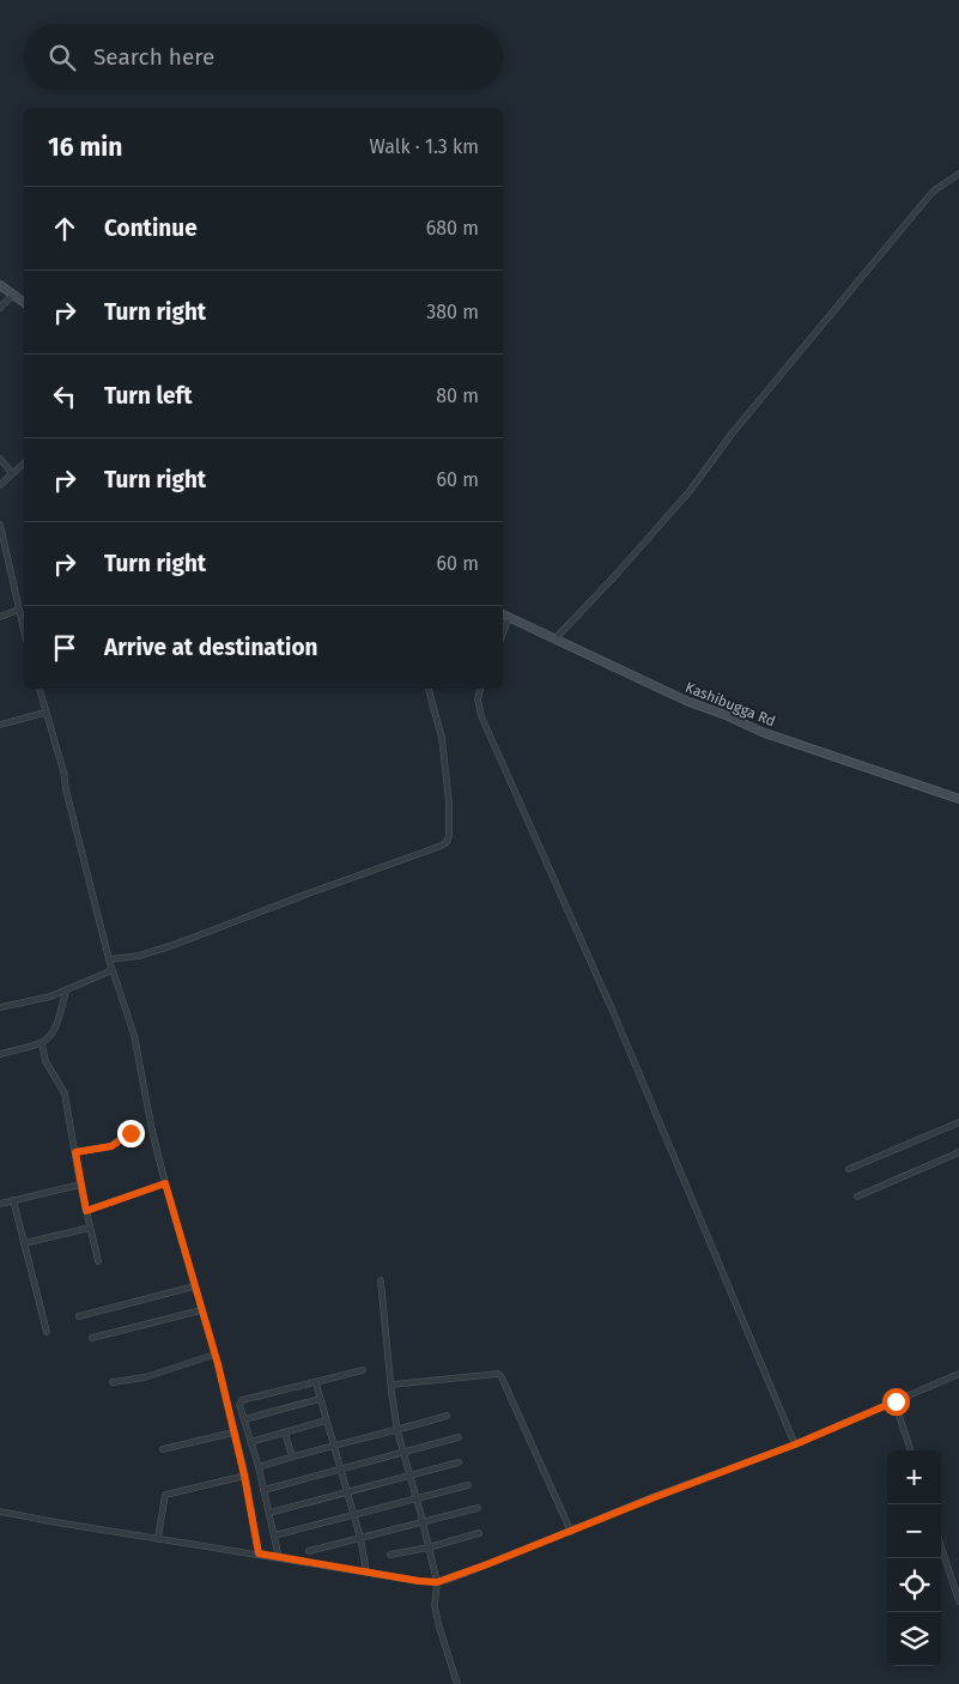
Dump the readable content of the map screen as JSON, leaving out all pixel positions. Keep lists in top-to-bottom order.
{
  "streets": {
    "main road": ["Kashibugga Rd"]
  },
  "page": {
    "search": "Search here",
    "heading": ["16 min", "Walk · 1.3 km"],
    "list": [
      ["Continue", "680 m"],
      ["Turn right", "380 m"],
      ["Turn left", "80 m"],
      ["Turn right", "60 m"],
      ["Turn right", "60 m"],
      "Arrive at destination"
    ],
    "map_buttons": ["+", "−"]
  }
}
